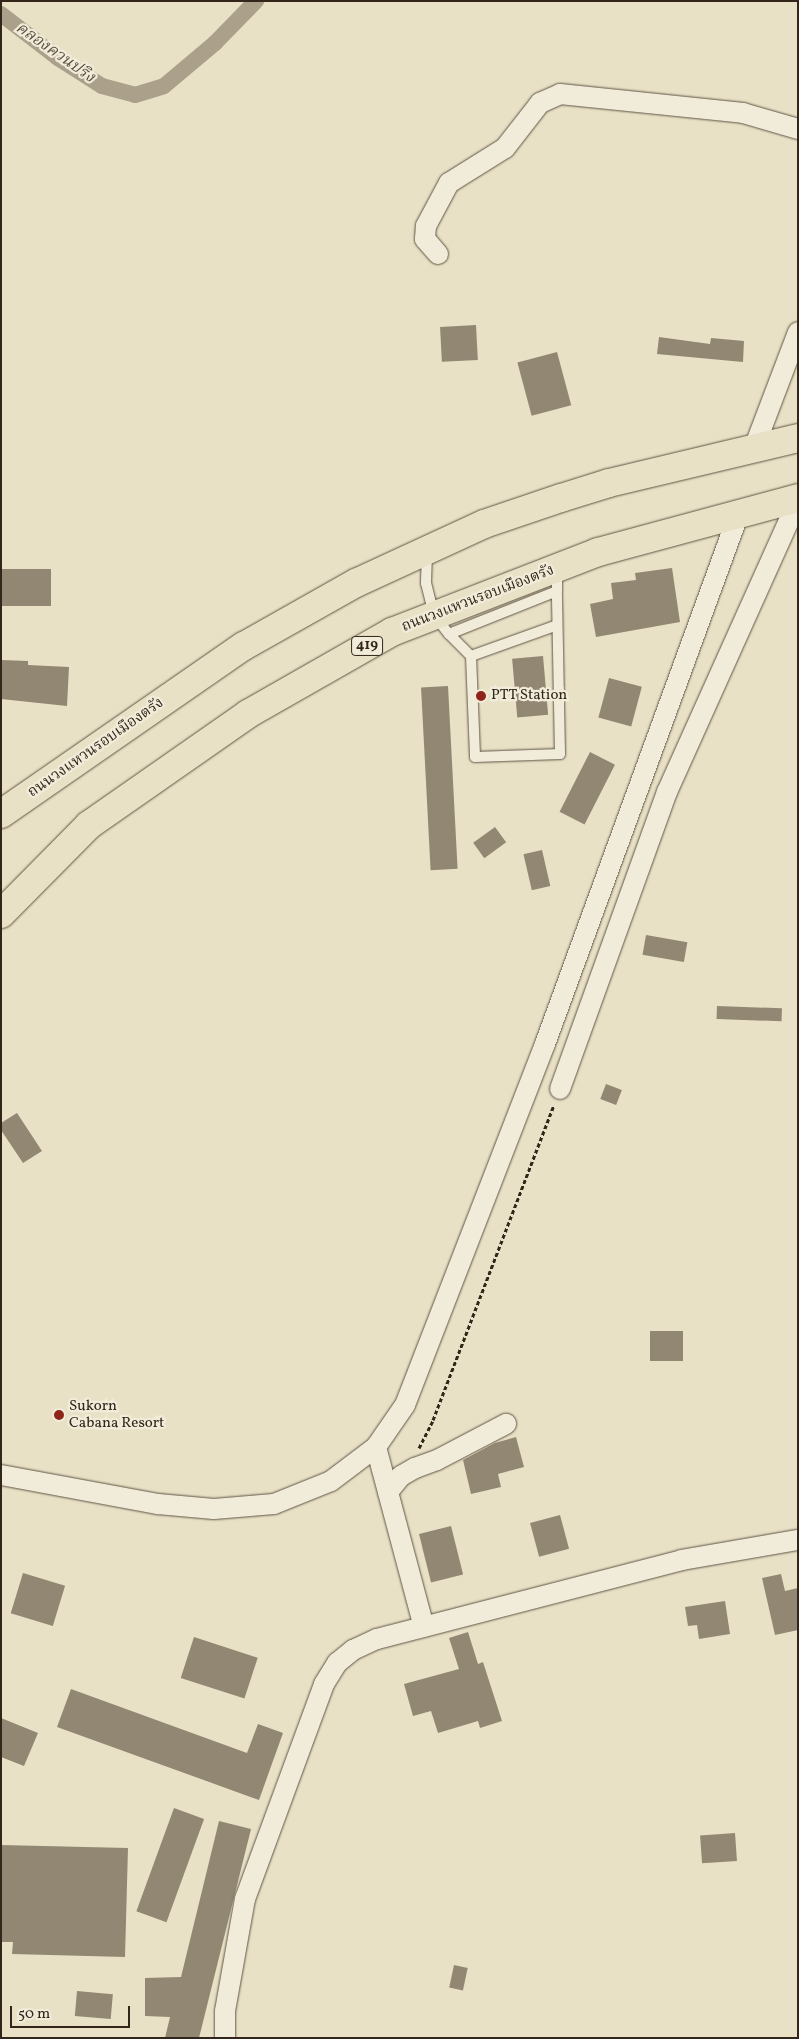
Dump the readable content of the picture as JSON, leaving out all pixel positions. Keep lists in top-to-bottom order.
{
  "streets": {
    "highway": ["ถนนวงแหวนรอบเมืองตรัง", "419"]
  },
  "water": ["คลองควนปริง"],
  "places": ["PTT Station", "Sukorn Cabana Resort"],
  "scale_bar": "50 m"
}
